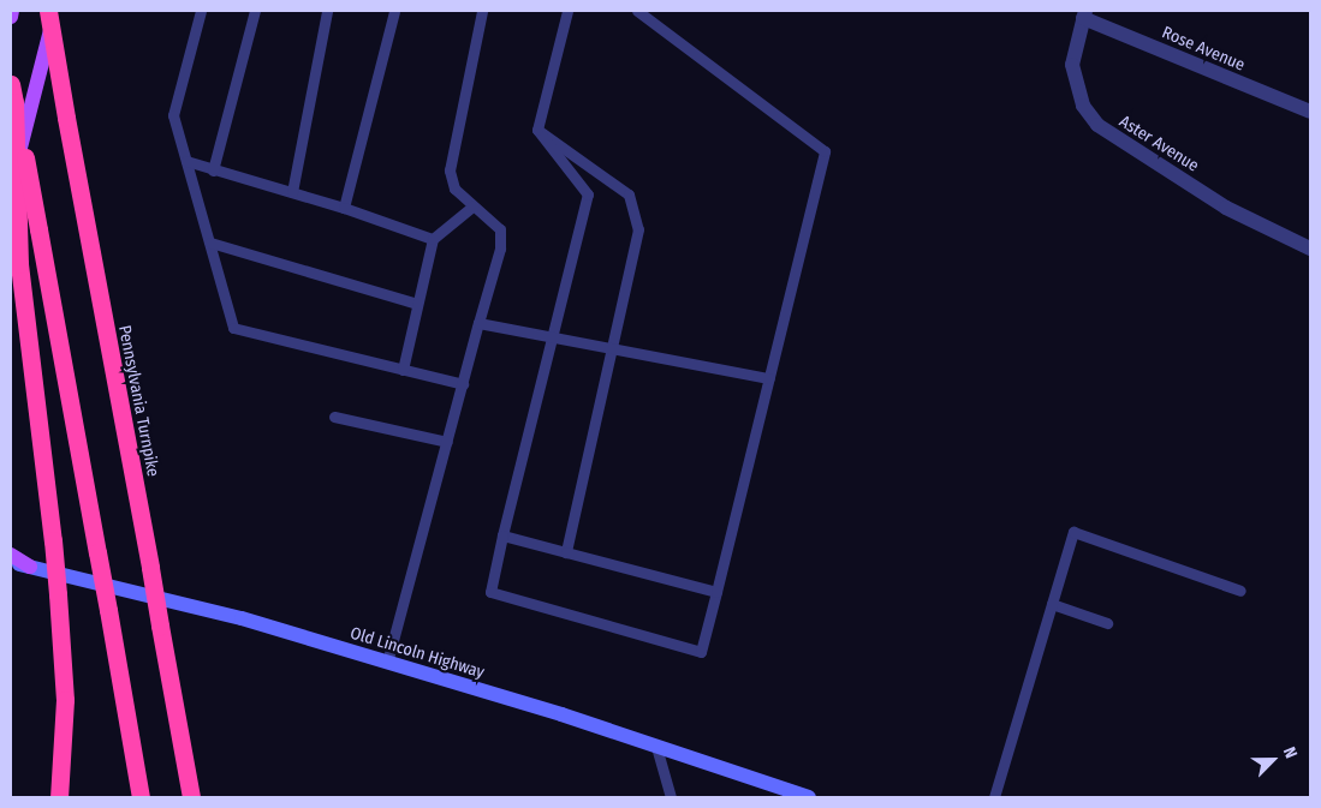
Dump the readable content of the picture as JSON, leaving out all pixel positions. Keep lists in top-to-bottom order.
{
  "streets": {
    "highway": ["Pennsylvania Turnpike"],
    "main road": ["Old Lincoln Highway"],
    "street": ["Rose Avenue", "Aster Avenue"]
  },
  "crossings": [
    ["Rose Avenue", "Aster Avenue"]
  ],
  "north": "top right"
}
